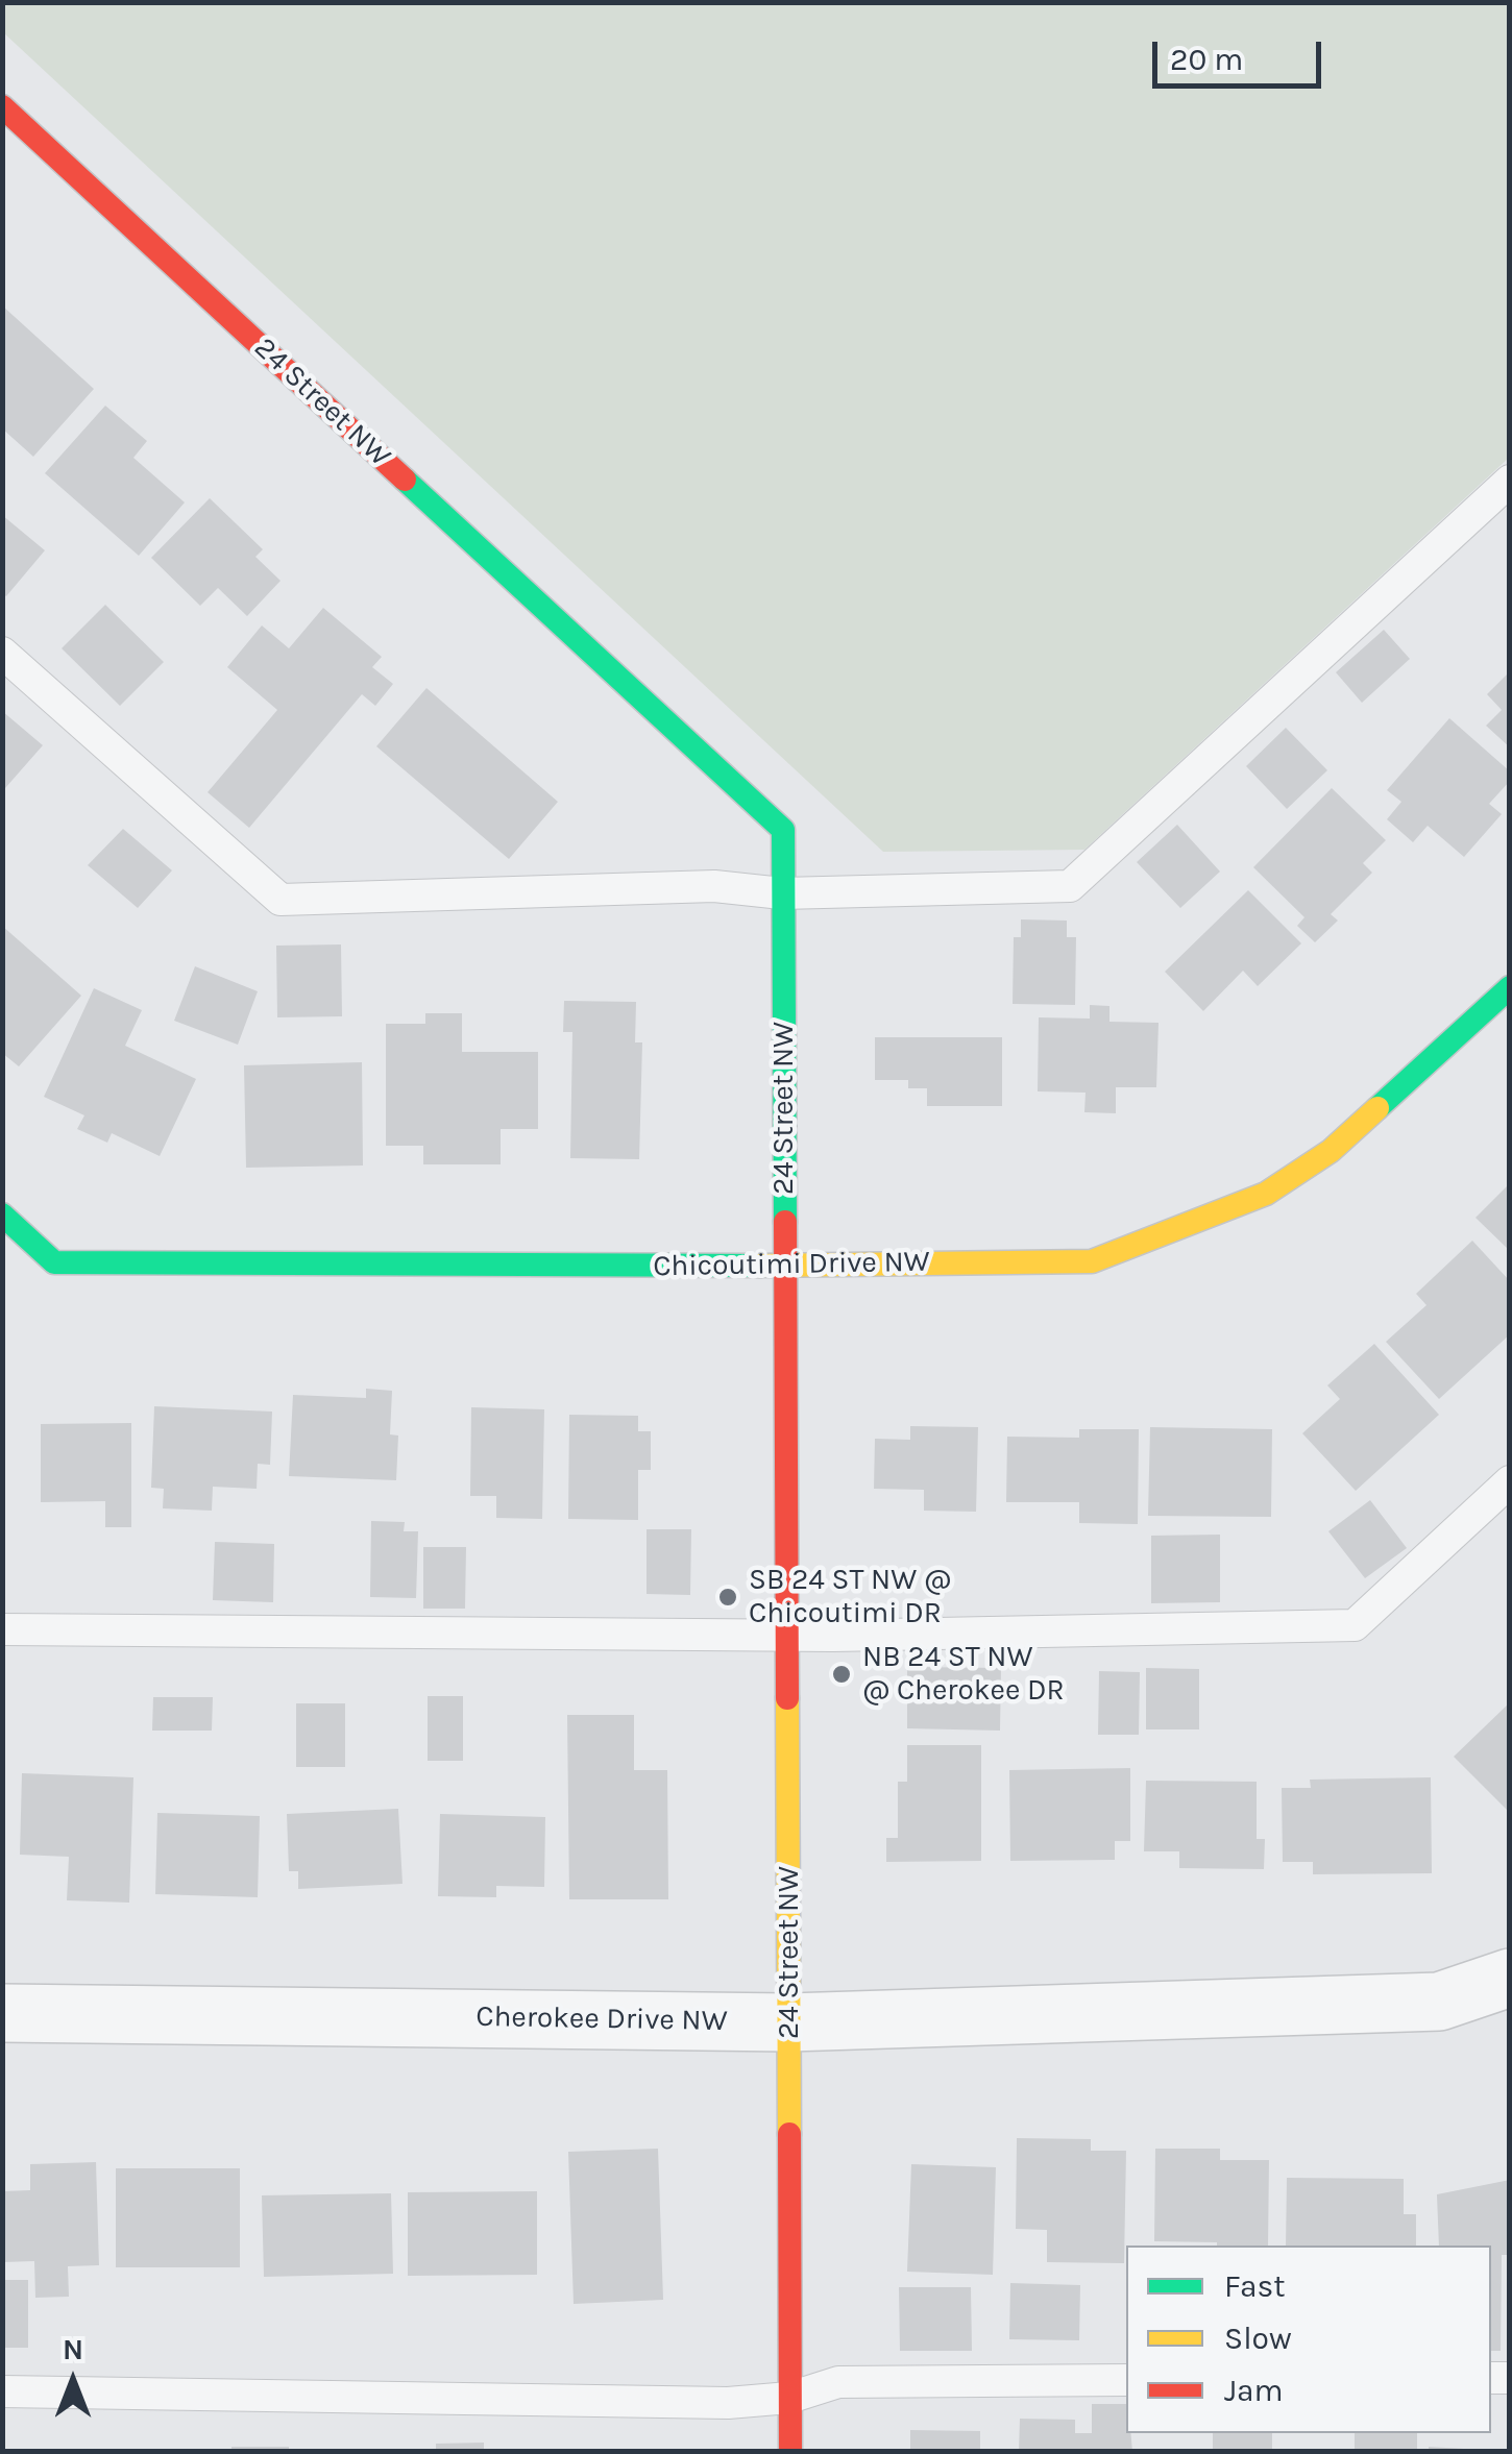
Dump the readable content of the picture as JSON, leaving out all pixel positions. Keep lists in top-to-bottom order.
{
  "streets": {
    "street": ["24 Street NW", "Chicoutimi Drive NW", "Cherokee Drive NW"]
  },
  "crossings": [
    ["24 Street NW", "Chicoutimi Drive NW"],
    ["24 Street NW", "Cherokee Drive NW"]
  ],
  "places": ["SB 24 ST NW @ Chicoutimi DR", "NB 24 ST NW @ Cherokee DR"],
  "legend": ["Fast", "Slow", "Jam"],
  "scale_bar": "20 m",
  "north": "top"
}
